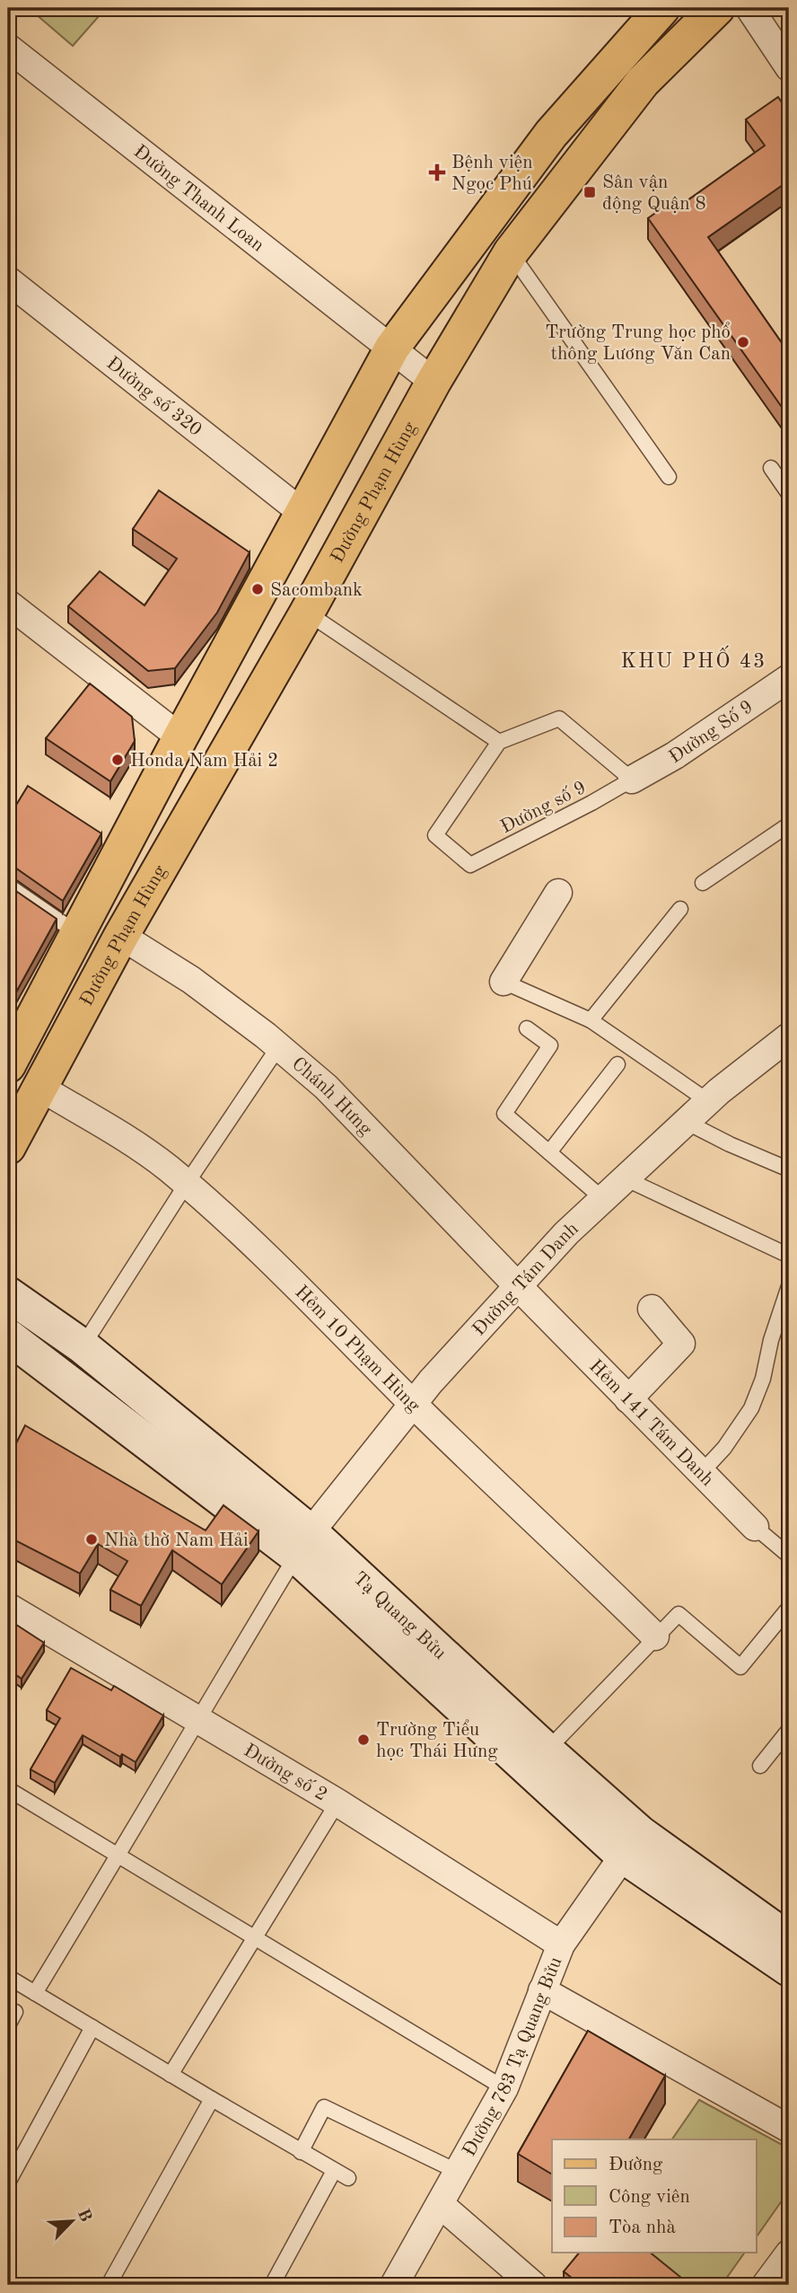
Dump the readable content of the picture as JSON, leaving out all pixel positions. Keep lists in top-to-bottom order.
{
  "streets": {
    "main road": ["Đường Phạm Hùng", "Tạ Quang Bửu"],
    "street": [
      "Đường Thanh Loan",
      "Đường số 320",
      "Đường Số 9",
      "Chánh Hưng",
      "Đường Tám Danh",
      "Hẻm 10 Phạm Hùng",
      "Hẻm 141 Tám Danh",
      "Đường số 2",
      "Đường 783 Tạ Quang Bửu"
    ],
    "lane": ["Đường số 9"]
  },
  "crossings": [
    ["Đường Thanh Loan", "Đường Phạm Hùng"],
    ["Đường Phạm Hùng", "Chánh Hưng"],
    ["Đường Phạm Hùng", "Hẻm 10 Phạm Hùng"],
    ["Đường Số 9", "Đường số 9"],
    ["Chánh Hưng", "Đường Tám Danh"],
    ["Chánh Hưng", "Hẻm 141 Tám Danh"],
    ["Đường Tám Danh", "Hẻm 10 Phạm Hùng"],
    ["Đường Tám Danh", "Hẻm 141 Tám Danh"],
    ["Đường Tám Danh", "Tạ Quang Bửu"],
    ["Tạ Quang Bửu", "Đường 783 Tạ Quang Bửu"],
    ["Đường số 2", "Đường 783 Tạ Quang Bửu"]
  ],
  "districts": ["KHU PHỐ 43"],
  "places": {
    "health": ["Bệnh viện Ngọc Phú"],
    "transit": ["Sân vận động Quận 8"],
    "other": [
      "Trường Trung học phổ thông Lương Văn Can",
      "Sacombank",
      "Honda Nam Hải 2",
      "Nhà thờ Nam Hải",
      "Trường Tiểu học Thái Hưng"
    ]
  },
  "legend": ["Đường", "Công viên", "Tòa nhà"],
  "north": "top right"
}
